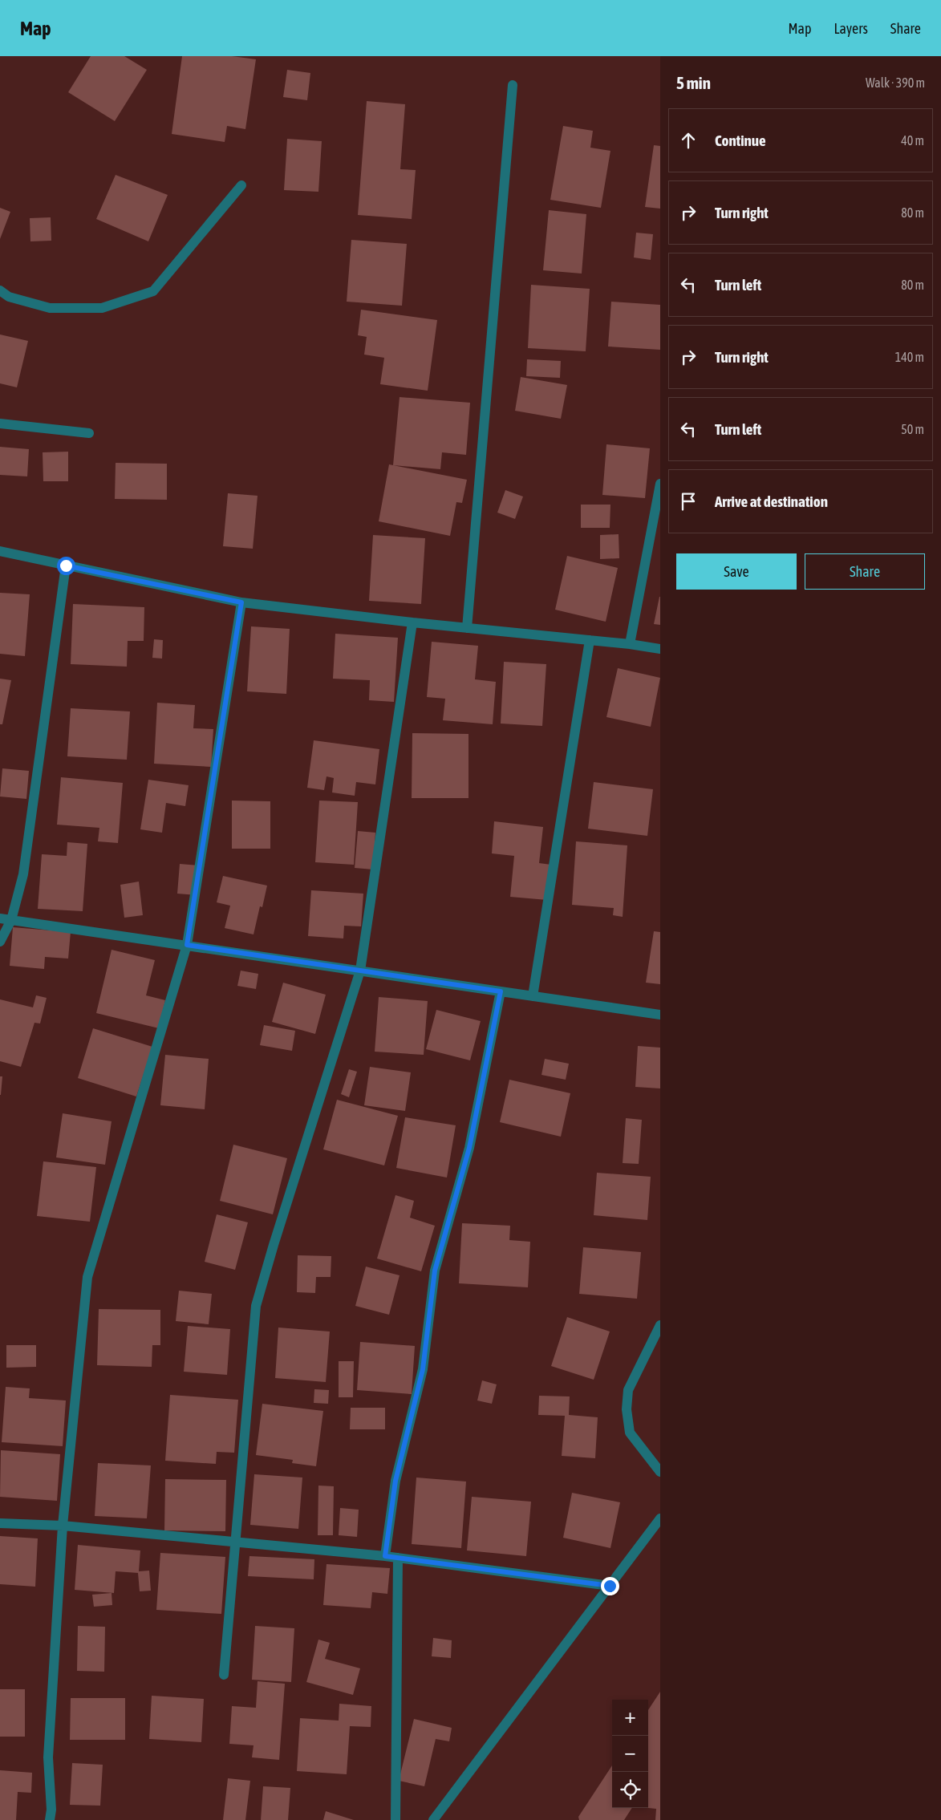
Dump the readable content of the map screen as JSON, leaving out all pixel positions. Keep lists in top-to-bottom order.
{
  "page": {
    "header": "Map",
    "nav": ["Map", "Layers", "Share"],
    "heading": ["5 min", "Walk · 390 m"],
    "list": [
      ["Continue", "40 m"],
      ["Turn right", "80 m"],
      ["Turn left", "80 m"],
      ["Turn right", "140 m"],
      ["Turn left", "50 m"],
      "Arrive at destination"
    ],
    "buttons": ["Save", "Share"],
    "map_buttons": ["+", "−"]
  }
}
